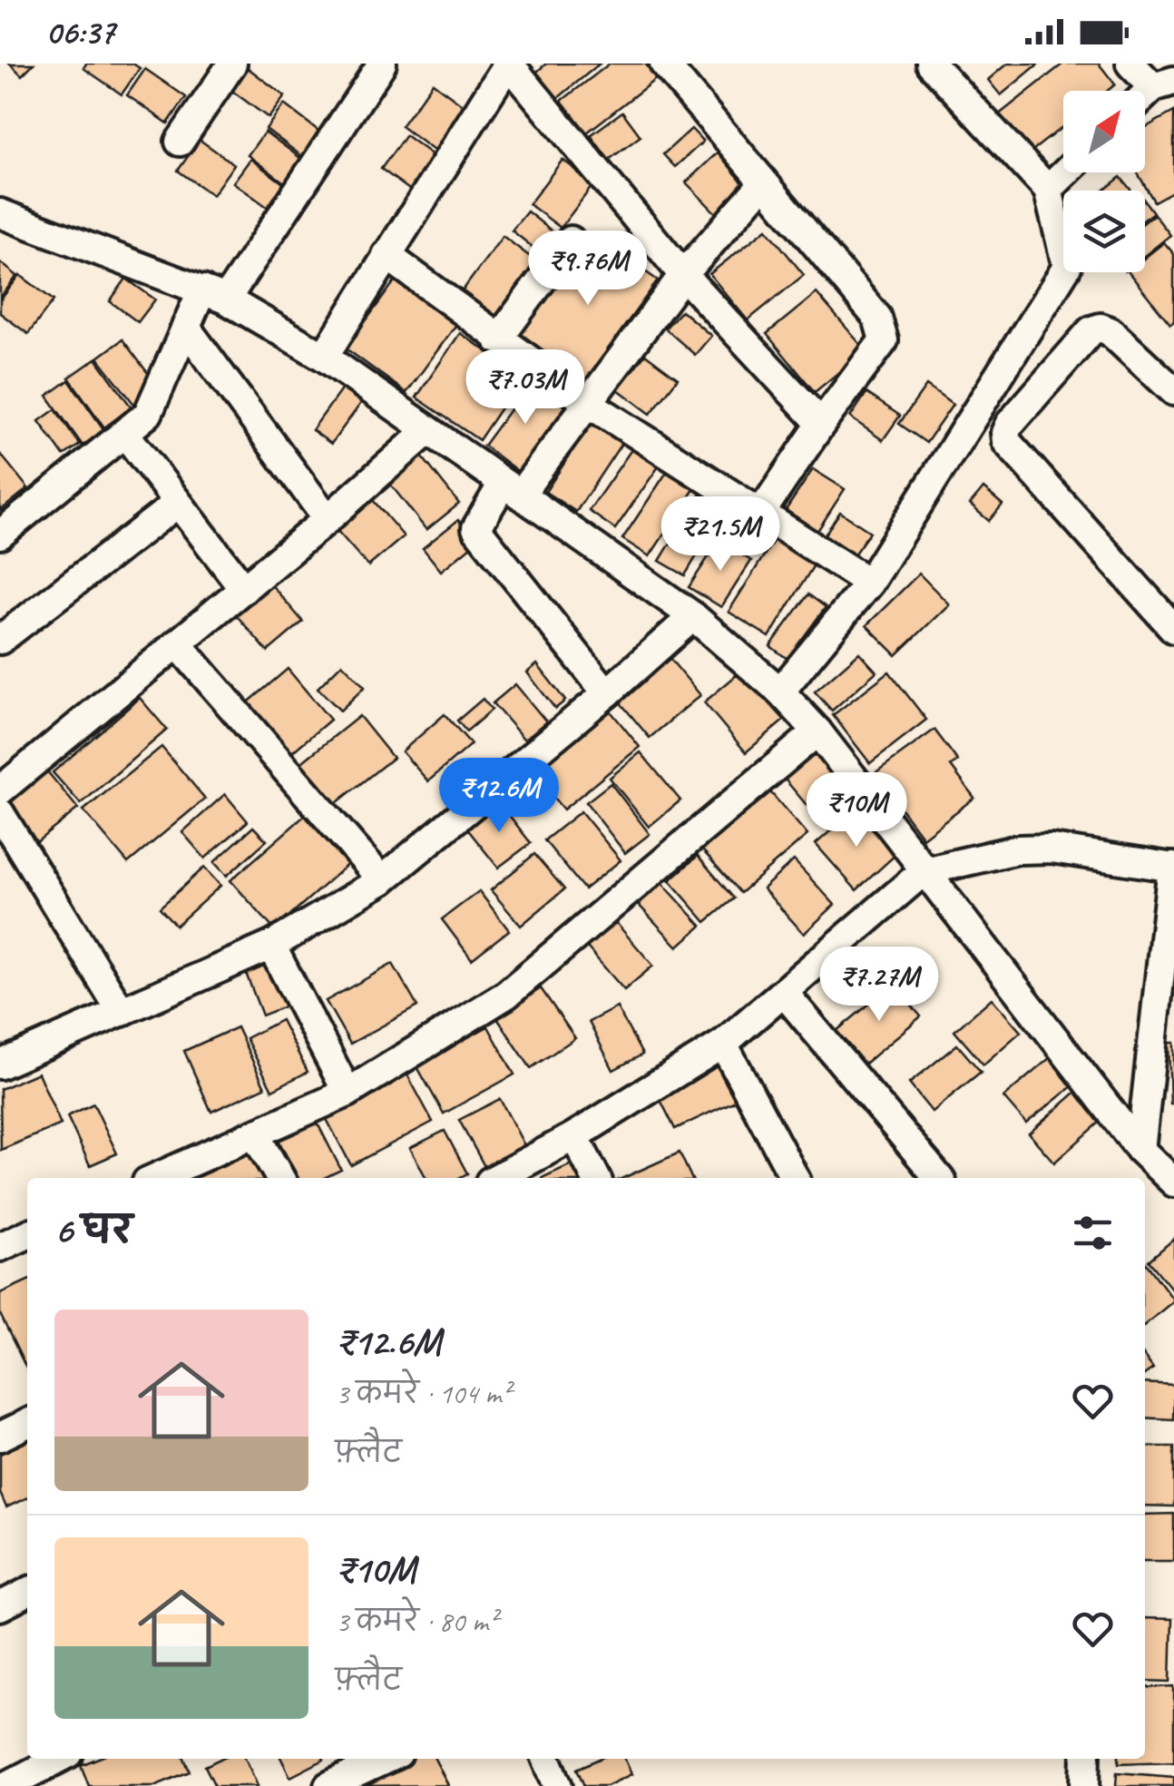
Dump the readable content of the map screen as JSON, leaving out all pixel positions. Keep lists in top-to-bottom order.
{
  "north": "top right",
  "page": {
    "status": "06:37",
    "price": [
      "₹9.76M",
      "₹7.03M",
      "₹21.5M",
      "₹12.6M",
      "₹10M",
      "₹7.27M"
    ],
    "heading": "6 घर",
    "list": [
      {
        "name": "₹12.6M",
        "note": "3 कमरे · 104 m² · फ़्लैट"
      },
      {
        "name": "₹10M",
        "note": "3 कमरे · 80 m² · फ़्लैट"
      }
    ]
  }
}
